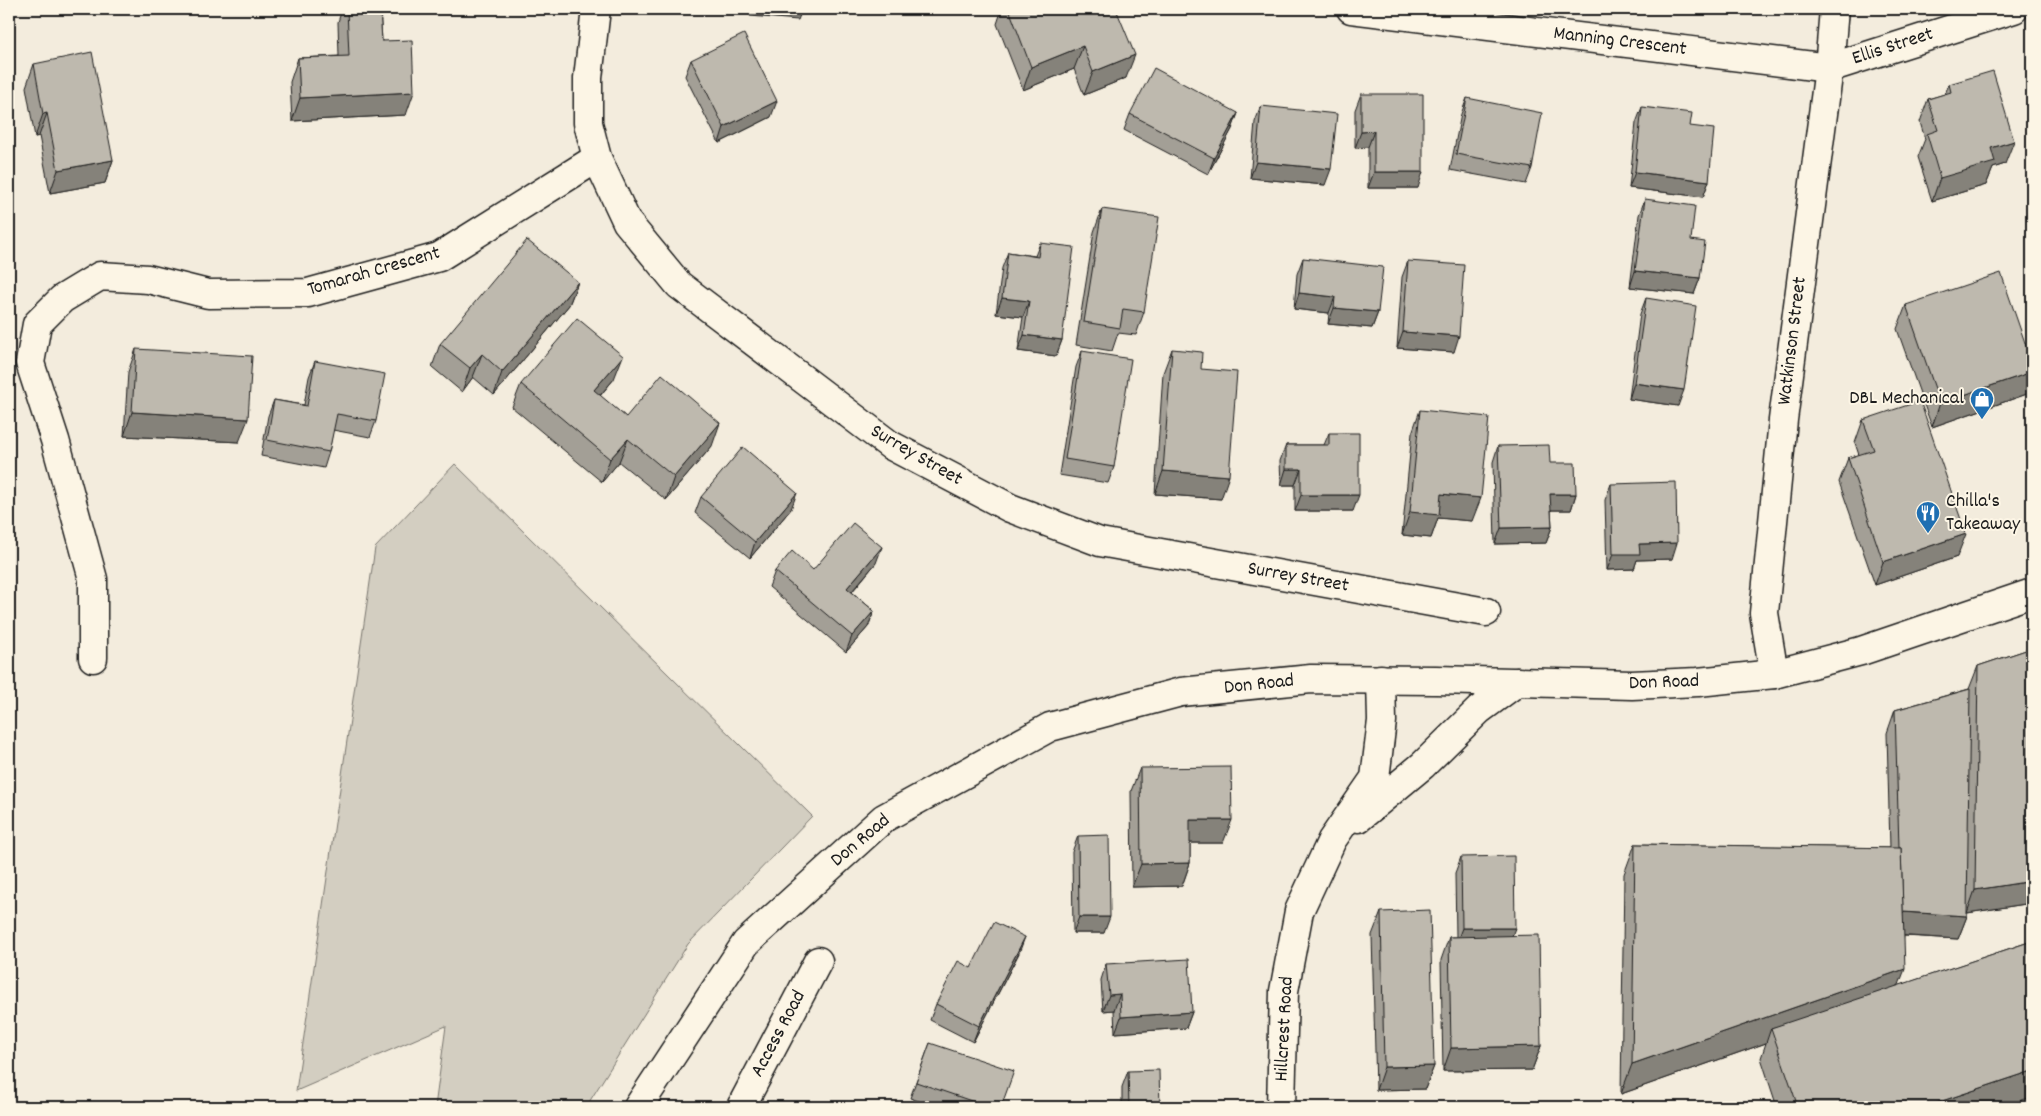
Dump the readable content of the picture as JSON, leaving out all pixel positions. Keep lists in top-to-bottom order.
{
  "streets": {
    "street": [
      "Manning Crescent",
      "Ellis Street",
      "Tomarah Crescent",
      "Watkinson Street",
      "Surrey Street",
      "Don Road",
      "Hillcrest Road",
      "Access Road"
    ]
  },
  "crossings": [
    ["Manning Crescent", "Ellis Street"],
    ["Manning Crescent", "Watkinson Street"],
    ["Ellis Street", "Watkinson Street"],
    ["Tomarah Crescent", "Surrey Street"],
    ["Watkinson Street", "Don Road"],
    ["Don Road", "Hillcrest Road"]
  ],
  "places": {
    "shop": ["DBL Mechanical"],
    "restaurant": ["Chilla's Takeaway"]
  }
}
